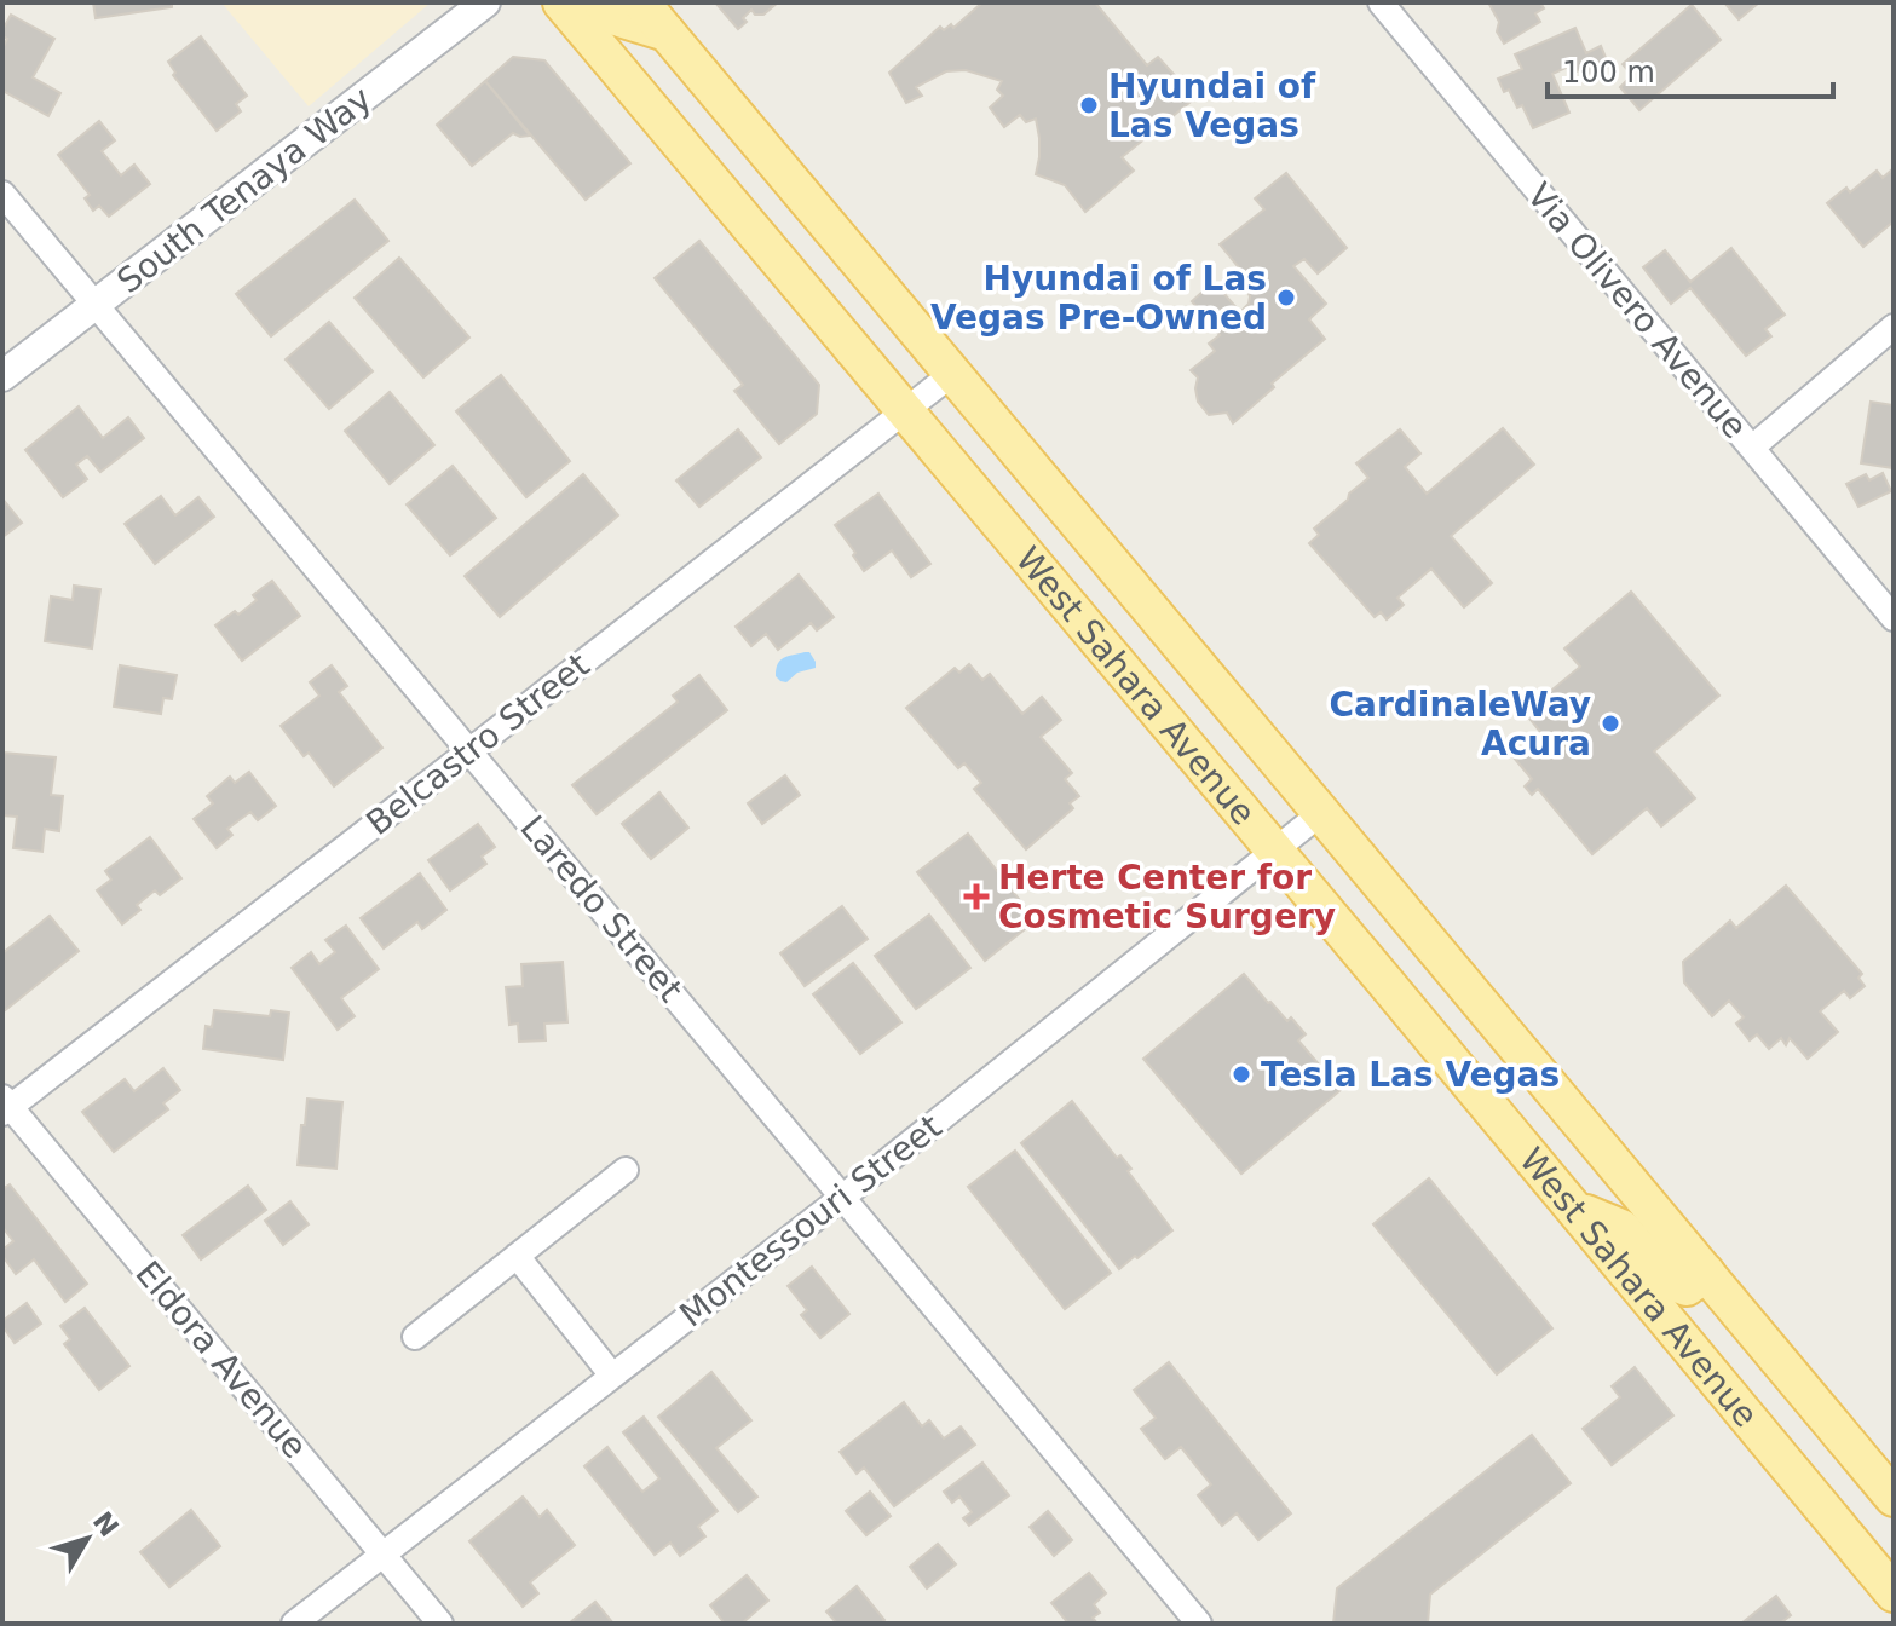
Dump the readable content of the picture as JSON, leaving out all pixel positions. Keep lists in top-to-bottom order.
{
  "streets": {
    "main road": ["West Sahara Avenue"],
    "street": [
      "South Tenaya Way",
      "Via Olivero Avenue",
      "Belcastro Street",
      "Laredo Street",
      "Montessouri Street",
      "Eldora Avenue"
    ]
  },
  "crossings": [
    ["South Tenaya Way", "Laredo Street"],
    ["West Sahara Avenue", "Belcastro Street"],
    ["West Sahara Avenue", "Montessouri Street"],
    ["Belcastro Street", "Laredo Street"],
    ["Belcastro Street", "Eldora Avenue"],
    ["Laredo Street", "Montessouri Street"],
    ["Montessouri Street", "Eldora Avenue"]
  ],
  "places": {
    "other": [
      "Hyundai of Las Vegas",
      "Hyundai of Las Vegas Pre-Owned",
      "CardinaleWay Acura",
      "Tesla Las Vegas"
    ],
    "health": ["Herte Center for Cosmetic Surgery"]
  },
  "scale_bar": "100 m",
  "north": "top right"
}
